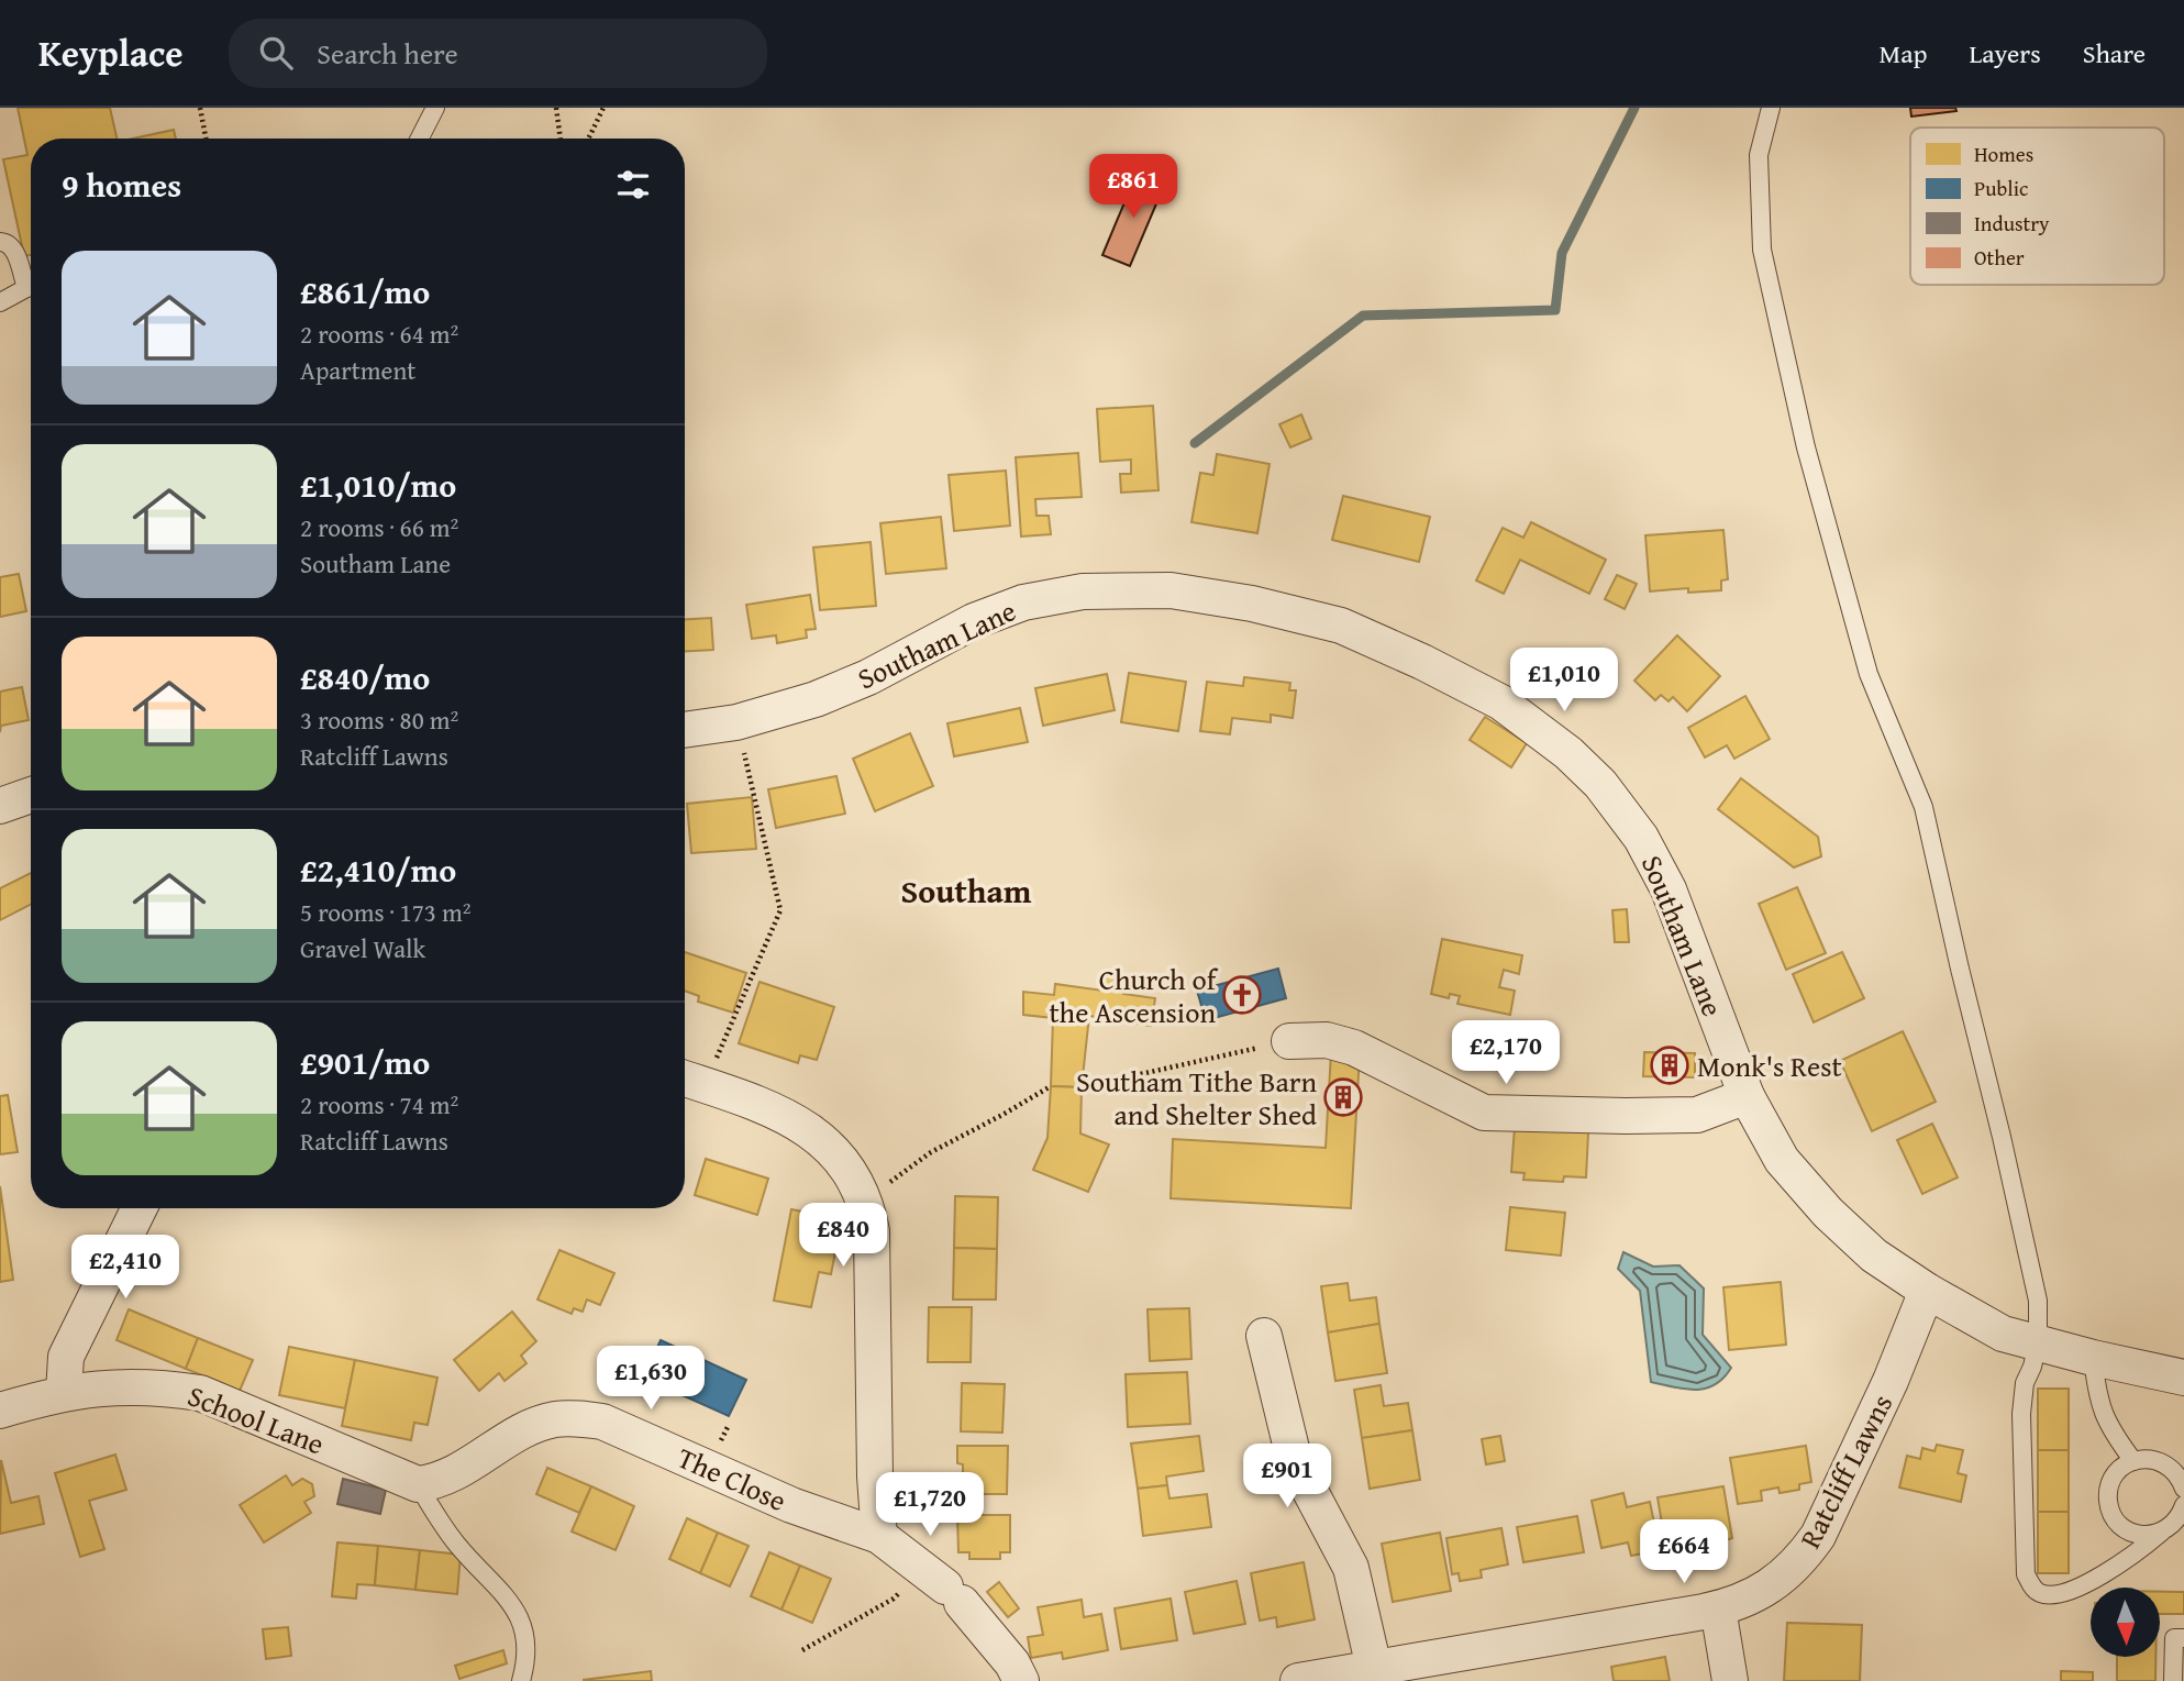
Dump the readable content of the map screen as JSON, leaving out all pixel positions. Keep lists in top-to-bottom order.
{
  "streets": {
    "street": [
      "Southam Lane",
      "School Lane",
      "Ratcliff Lawns",
      "The Close"
    ]
  },
  "crossings": [
    ["Southam Lane", "Ratcliff Lawns"],
    ["School Lane", "The Close"]
  ],
  "districts": ["Southam"],
  "places": {
    "church": ["Church of the Ascension"],
    "building": ["Monk's Rest", "Southam Tithe Barn and Shelter Shed"]
  },
  "legend": [
    "Homes",
    "Public",
    "Industry",
    "Other"
  ],
  "north": "bottom",
  "page": {
    "header": "Keyplace",
    "search": "Search here",
    "nav": ["Map", "Layers", "Share"],
    "heading": "9 homes",
    "price": [
      "£861",
      "£1,010",
      "£2,170",
      "£840",
      "£2,410",
      "£1,630",
      "£901",
      "£1,720",
      "£664"
    ],
    "list": [
      {
        "name": "£861/mo",
        "note": "2 rooms · 64 m² · Apartment"
      },
      {
        "name": "£1,010/mo",
        "note": "2 rooms · 66 m² · Southam Lane"
      },
      {
        "name": "£840/mo",
        "note": "3 rooms · 80 m² · Ratcliff Lawns"
      },
      {
        "name": "£2,410/mo",
        "note": "5 rooms · 173 m² · Gravel Walk"
      },
      {
        "name": "£901/mo",
        "note": "2 rooms · 74 m² · Ratcliff Lawns"
      }
    ]
  }
}
